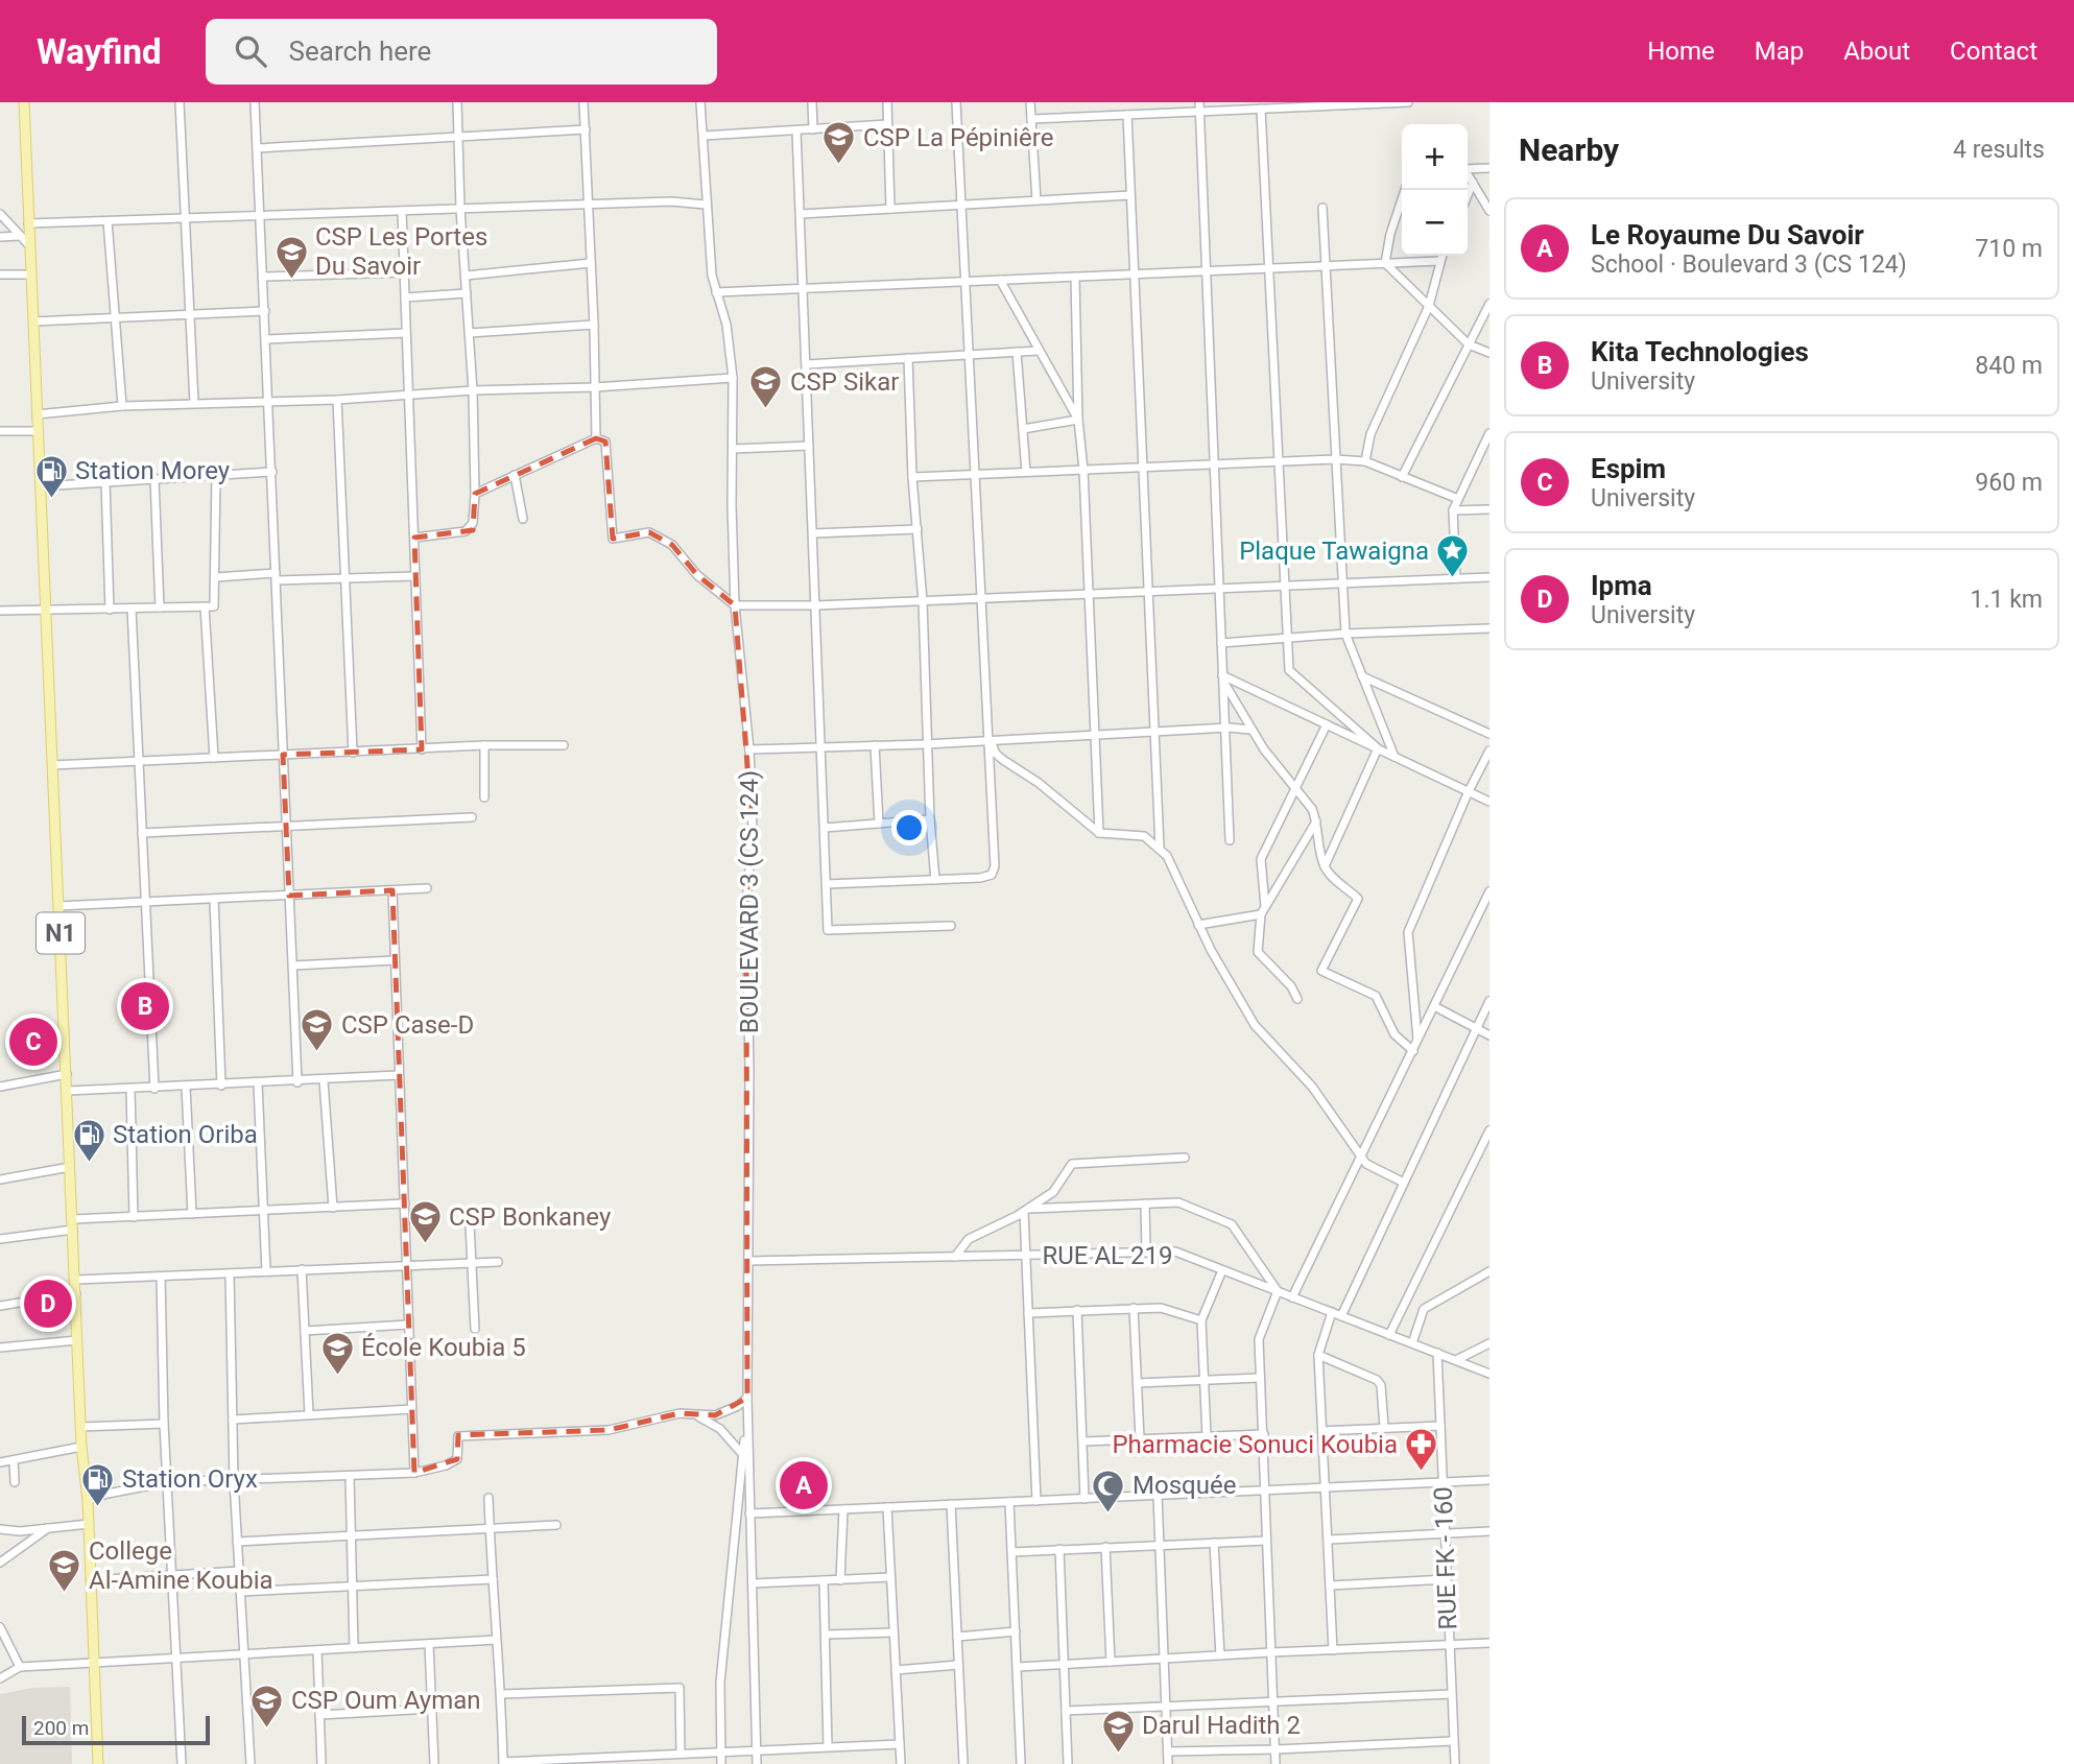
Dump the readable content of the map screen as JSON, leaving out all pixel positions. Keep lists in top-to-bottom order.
{
  "streets": {
    "main road": ["N1"],
    "street": ["BOULEVARD 3 (CS 124)", "RUE AL 219", "RUE FK - 160"]
  },
  "crossings": [
    ["BOULEVARD 3 (CS 124)", "RUE AL 219"],
    ["RUE AL 219", "RUE FK - 160"]
  ],
  "places": {
    "school or university": [
      "CSP La Pépiniêre",
      "CSP Les Portes Du Savoir",
      "CSP Sikar",
      "CSP Case-D",
      "CSP Bonkaney",
      "École Koubia 5",
      "College Al-Amine Koubia",
      "CSP Oum Ayman",
      "Darul Hadith 2"
    ],
    "fuel station": ["Station Morey", "Station Oriba", "Station Oryx"],
    "place": ["Plaque Tawaigna"],
    "pharmacy": ["Pharmacie Sonuci Koubia"],
    "mosque": ["Mosquée"]
  },
  "scale_bar": "200 m",
  "page": {
    "header": "Wayfind",
    "search": "Search here",
    "nav": [
      "Home",
      "Map",
      "About",
      "Contact"
    ],
    "heading": ["Nearby", "4 results"],
    "map_buttons": ["+", "−"],
    "list": [
      {
        "mark": "A",
        "name": "Le Royaume Du Savoir",
        "note": "School · Boulevard 3 (CS 124)",
        "value": "710 m"
      },
      {
        "mark": "B",
        "name": "Kita Technologies",
        "note": "University",
        "value": "840 m"
      },
      {
        "mark": "C",
        "name": "Espim",
        "note": "University",
        "value": "960 m"
      },
      {
        "mark": "D",
        "name": "Ipma",
        "note": "University",
        "value": "1.1 km"
      }
    ],
    "pins": [
      "B",
      "C",
      "D",
      "A"
    ],
    "scale": "200 m"
  }
}
